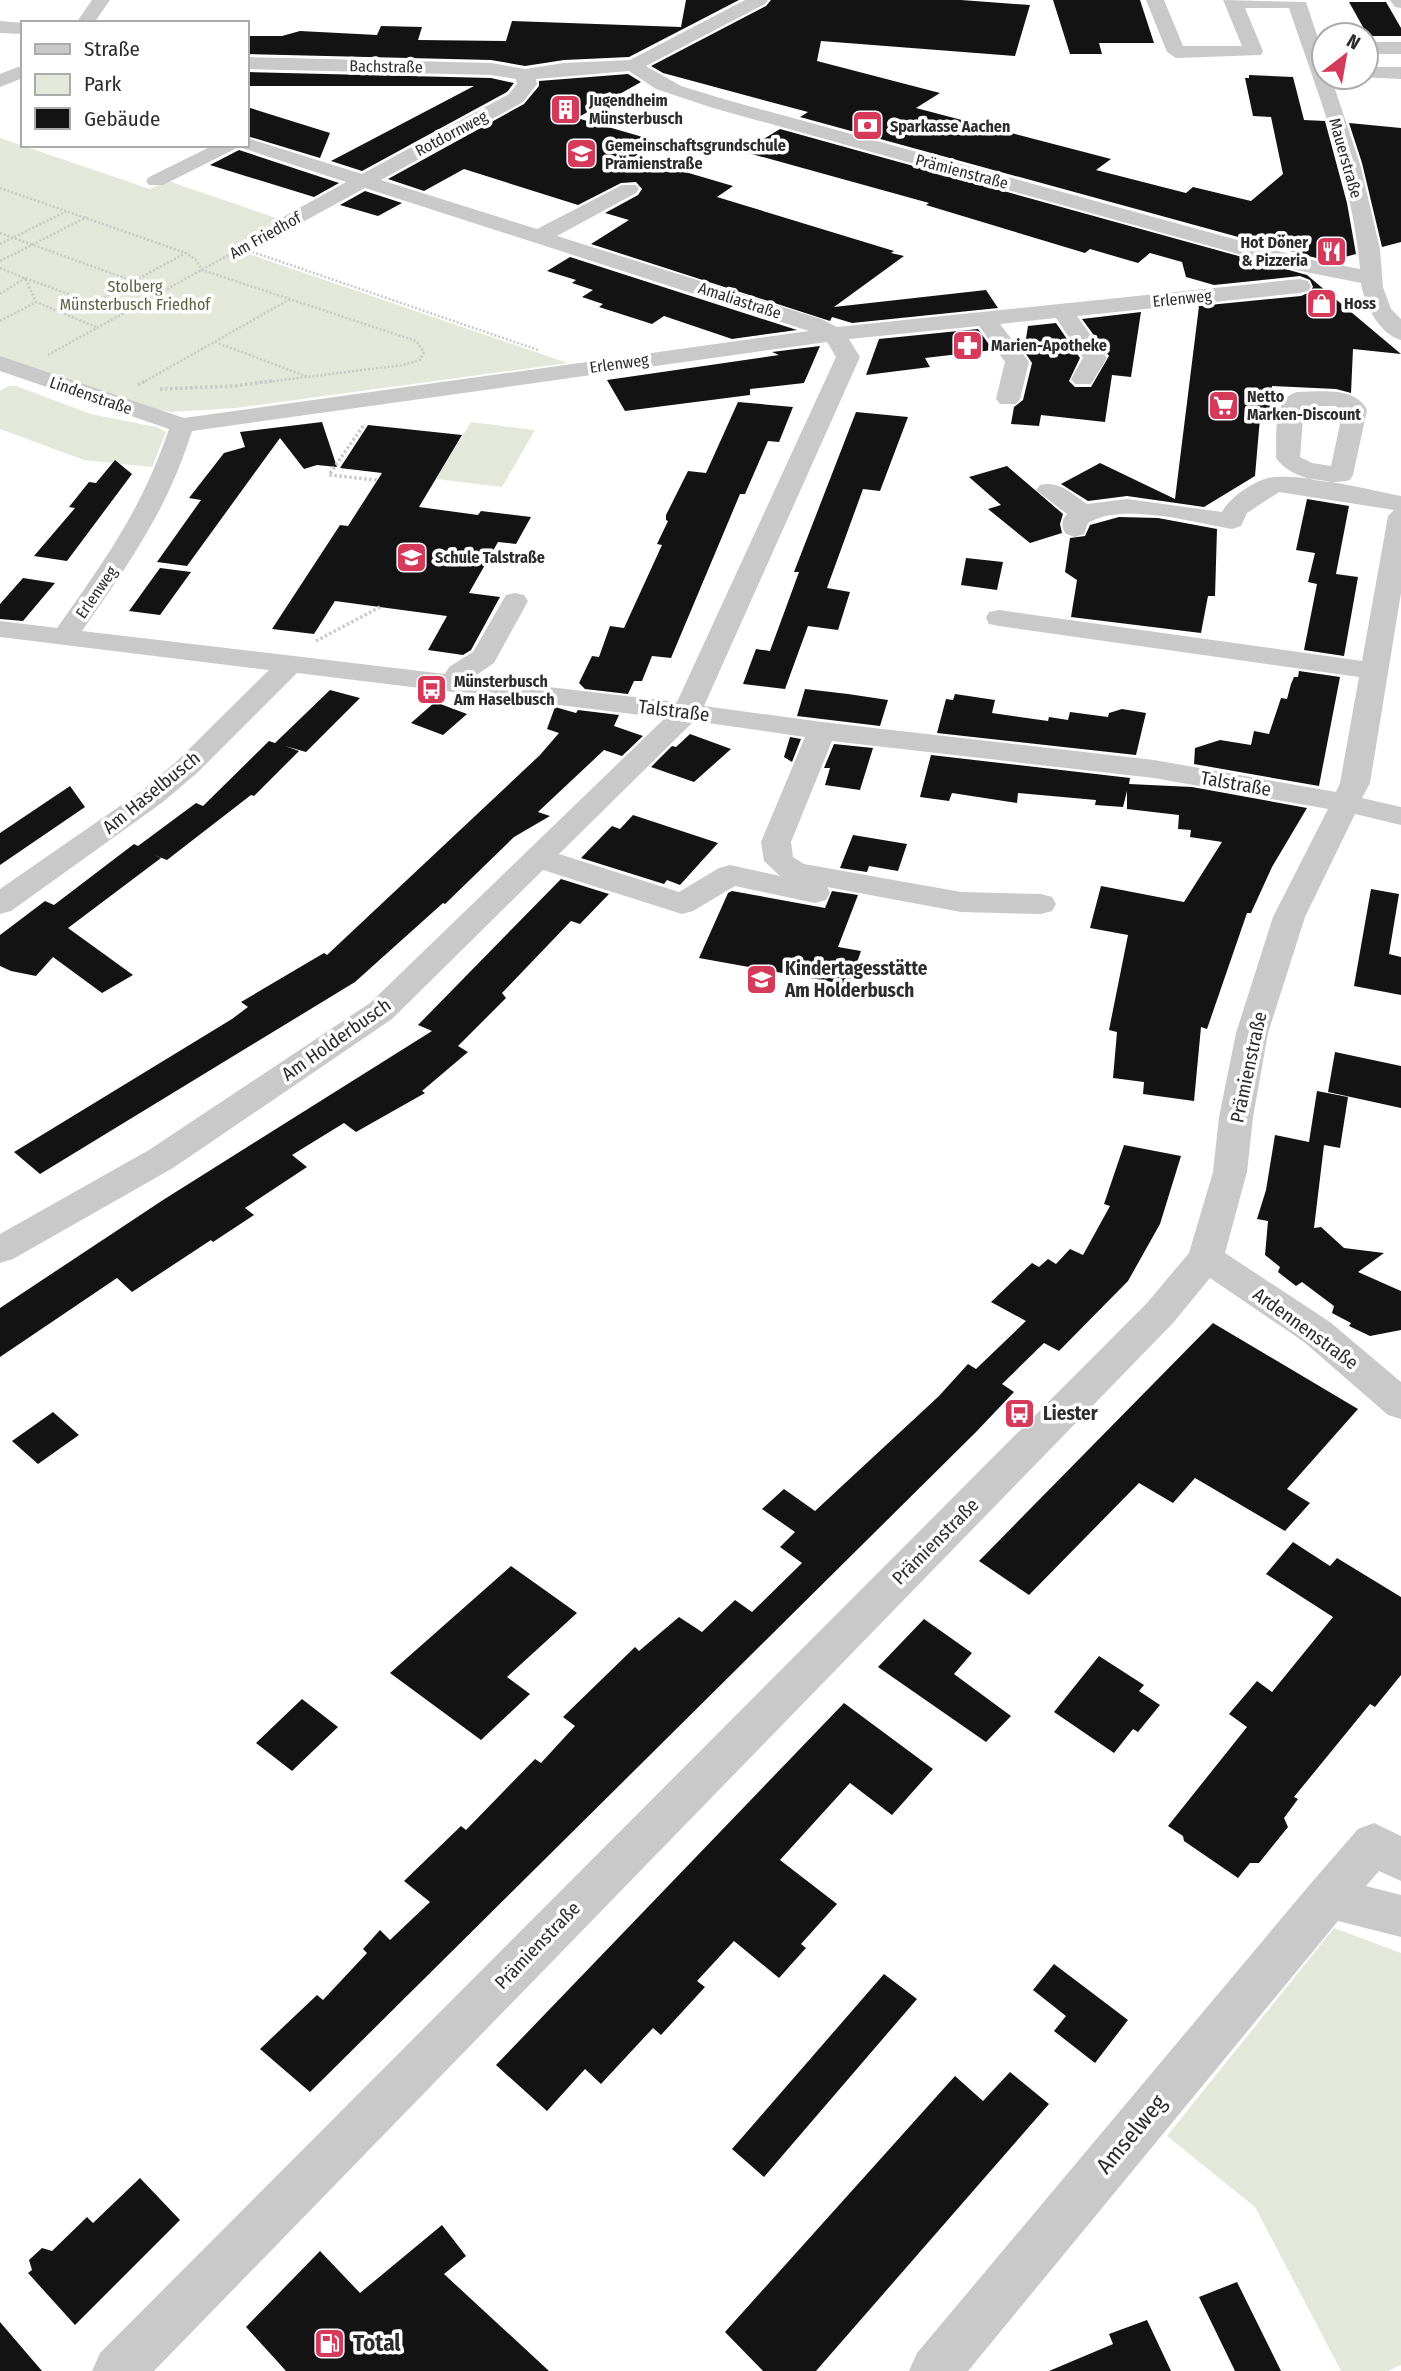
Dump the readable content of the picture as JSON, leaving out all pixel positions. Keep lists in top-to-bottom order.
{
  "streets": {
    "street": [
      "Bachstraße",
      "Rotdornweg",
      "Mauerstraße",
      "Prämienstraße",
      "Am Friedhof",
      "Erlenweg",
      "Amaliastraße",
      "Lindenstraße",
      "Talstraße",
      "Am Haselbusch",
      "Am Holderbusch",
      "Ardennenstraße",
      "Amselweg"
    ]
  },
  "crossings": [
    ["Bachstraße", "Rotdornweg"],
    ["Bachstraße", "Prämienstraße"],
    ["Rotdornweg", "Am Friedhof"],
    ["Rotdornweg", "Amaliastraße"],
    ["Mauerstraße", "Prämienstraße"],
    ["Prämienstraße", "Talstraße"],
    ["Prämienstraße", "Ardennenstraße"],
    ["Am Friedhof", "Amaliastraße"],
    ["Am Friedhof", "Lindenstraße"],
    ["Erlenweg", "Amaliastraße"],
    ["Erlenweg", "Lindenstraße"],
    ["Erlenweg", "Talstraße"],
    ["Talstraße", "Am Haselbusch"],
    ["Talstraße", "Am Holderbusch"]
  ],
  "parks": ["Stolberg Münsterbusch Friedhof"],
  "places": {
    "building": ["Jugendheim Münsterbusch"],
    "bank": ["Sparkasse Aachen"],
    "school or university": ["Gemeinschaftsgrundschule Prämienstraße", "Schule Talstraße", "Kindertagesstätte Am Holderbusch"],
    "restaurant": ["Hot Döner & Pizzeria"],
    "shop": ["Hoss"],
    "pharmacy": ["Marien-Apotheke"],
    "supermarket": ["Netto Marken-Discount"],
    "bus stop": ["Münsterbusch Am Haselbusch", "Liester"],
    "fuel station": ["Total"]
  },
  "legend": ["Straße", "Park", "Gebäude"],
  "north": "top right"
}
